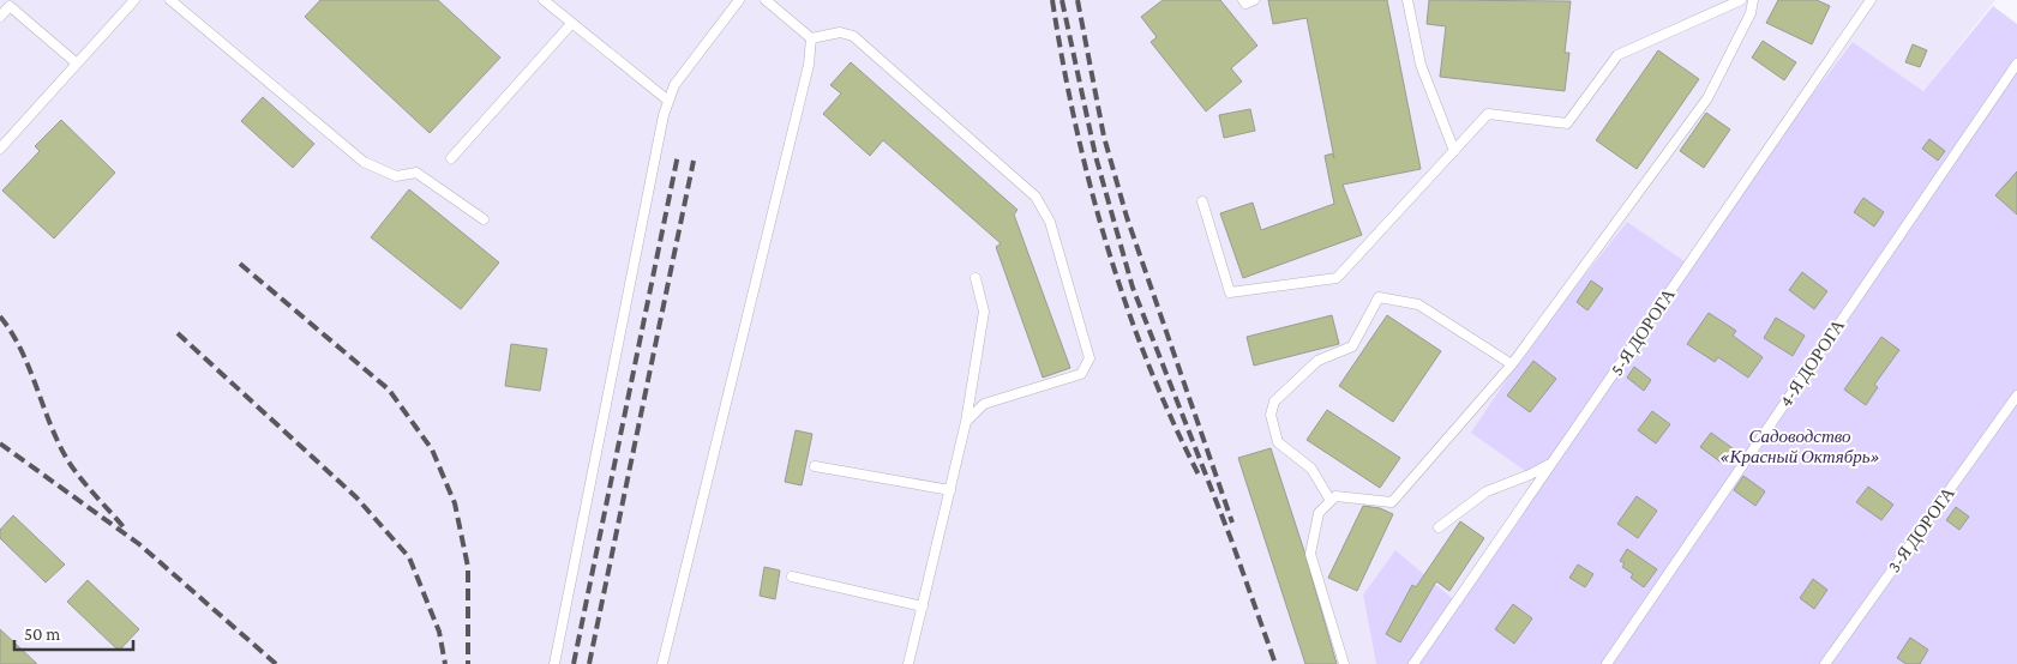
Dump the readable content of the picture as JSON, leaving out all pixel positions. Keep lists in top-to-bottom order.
{
  "streets": {
    "lane": ["5-Я ДОРОГА", "4-Я ДОРОГА", "3-Я ДОРОГА"]
  },
  "parks": ["Садоводство «Красный Октябрь»"],
  "scale_bar": "50 m"
}
